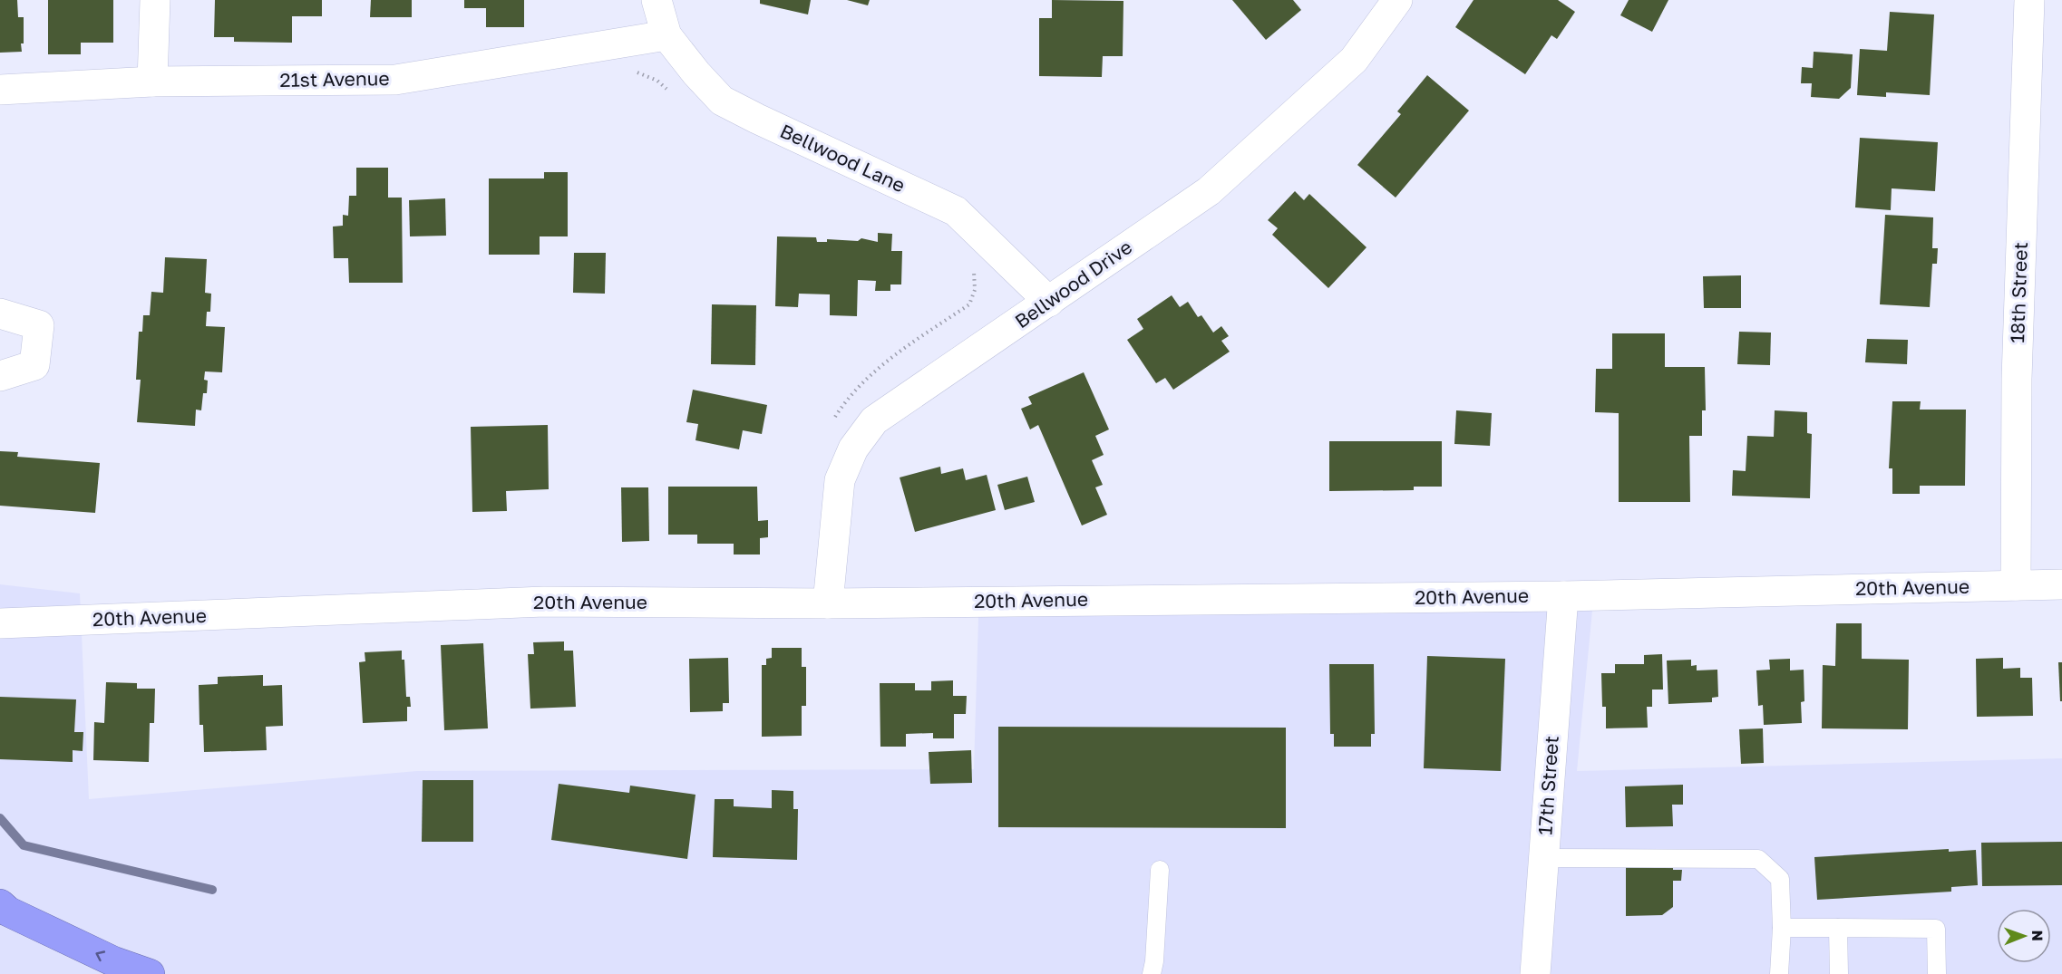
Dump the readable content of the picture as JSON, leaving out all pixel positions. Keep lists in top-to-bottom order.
{
  "streets": {
    "street": [
      "21st Avenue",
      "Bellwood Lane",
      "Bellwood Drive",
      "18th Street",
      "20th Avenue",
      "17th Street"
    ]
  },
  "crossings": [
    ["21st Avenue", "Bellwood Lane"],
    ["Bellwood Lane", "Bellwood Drive"],
    ["Bellwood Drive", "20th Avenue"],
    ["18th Street", "20th Avenue"],
    ["20th Avenue", "17th Street"]
  ],
  "north": "right"
}
